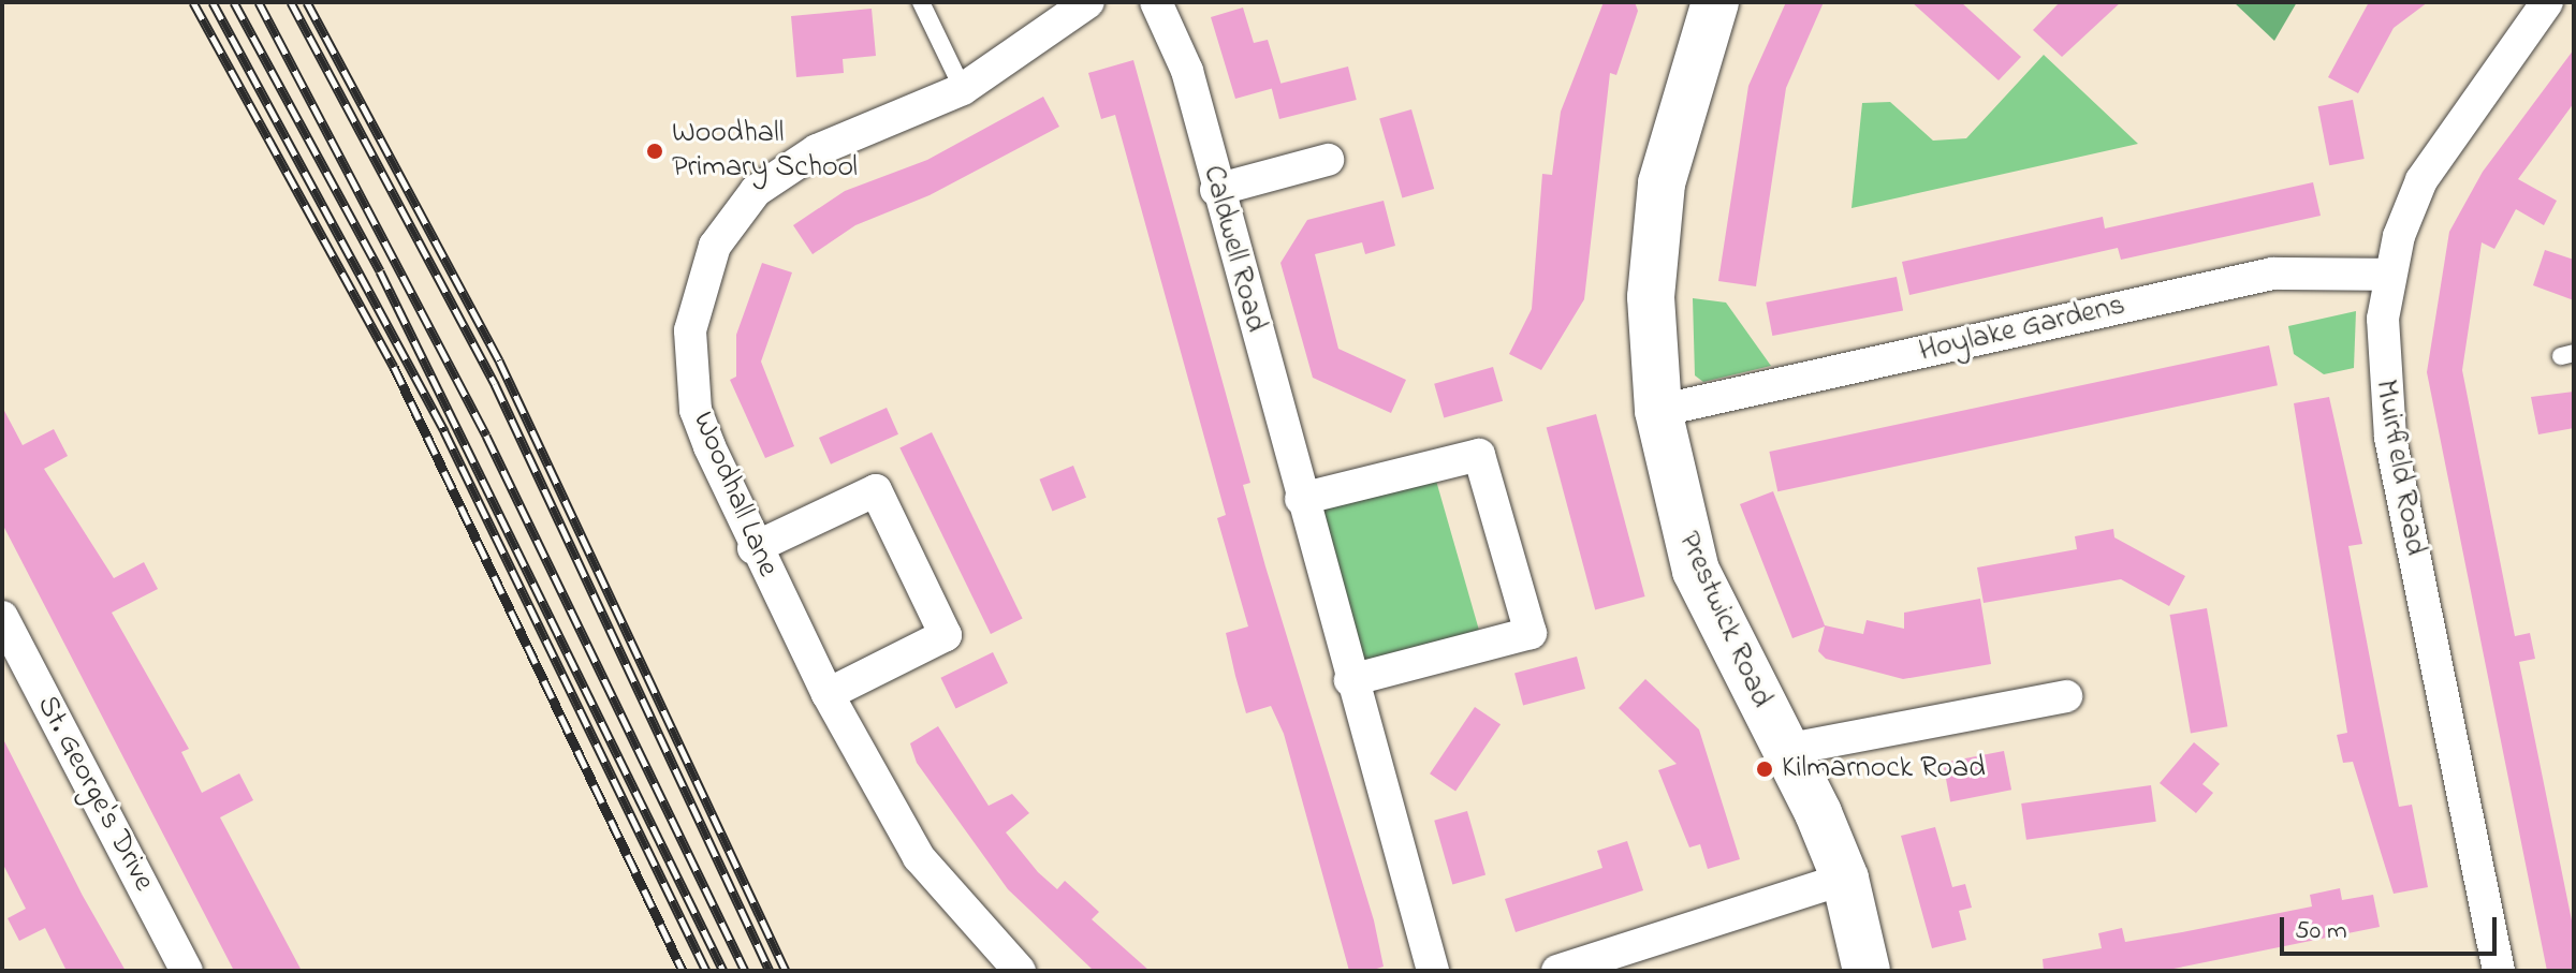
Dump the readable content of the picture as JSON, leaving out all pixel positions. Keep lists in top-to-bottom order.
{
  "streets": {
    "main road": ["Prestwick Road"],
    "street": [
      "Caldwell Road",
      "Hoylake Gardens",
      "Muirfield Road",
      "Woodhall Lane",
      "St. George's Drive"
    ]
  },
  "crossings": [
    ["Hoylake Gardens", "Muirfield Road"],
    ["Hoylake Gardens", "Prestwick Road"]
  ],
  "places": ["Woodhall Primary School", "Kilmarnock Road"],
  "scale_bar": "50 m"
}
